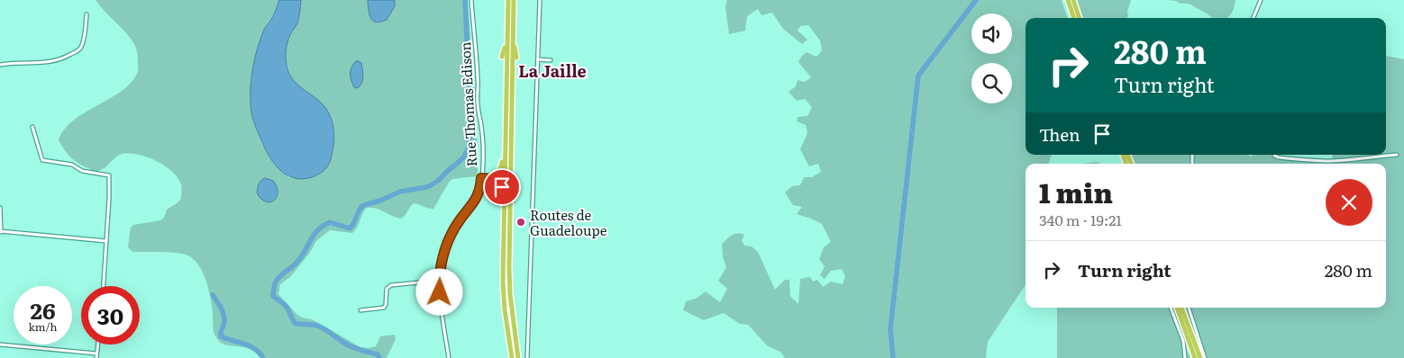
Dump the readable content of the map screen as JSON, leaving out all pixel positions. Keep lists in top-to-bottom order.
{
  "streets": {
    "street": ["Rue Thomas Edison"]
  },
  "districts": ["La Jaille"],
  "places": ["Routes de Guadeloupe"],
  "page": {
    "turn": ["280 m", "Turn right"],
    "then": "Then",
    "heading": ["1 min", "340 m · 19:21"],
    "list": [
      {
        "name": "Turn right",
        "value": "280 m"
      }
    ],
    "speed": "26 km/h",
    "limit": "30"
  }
}
